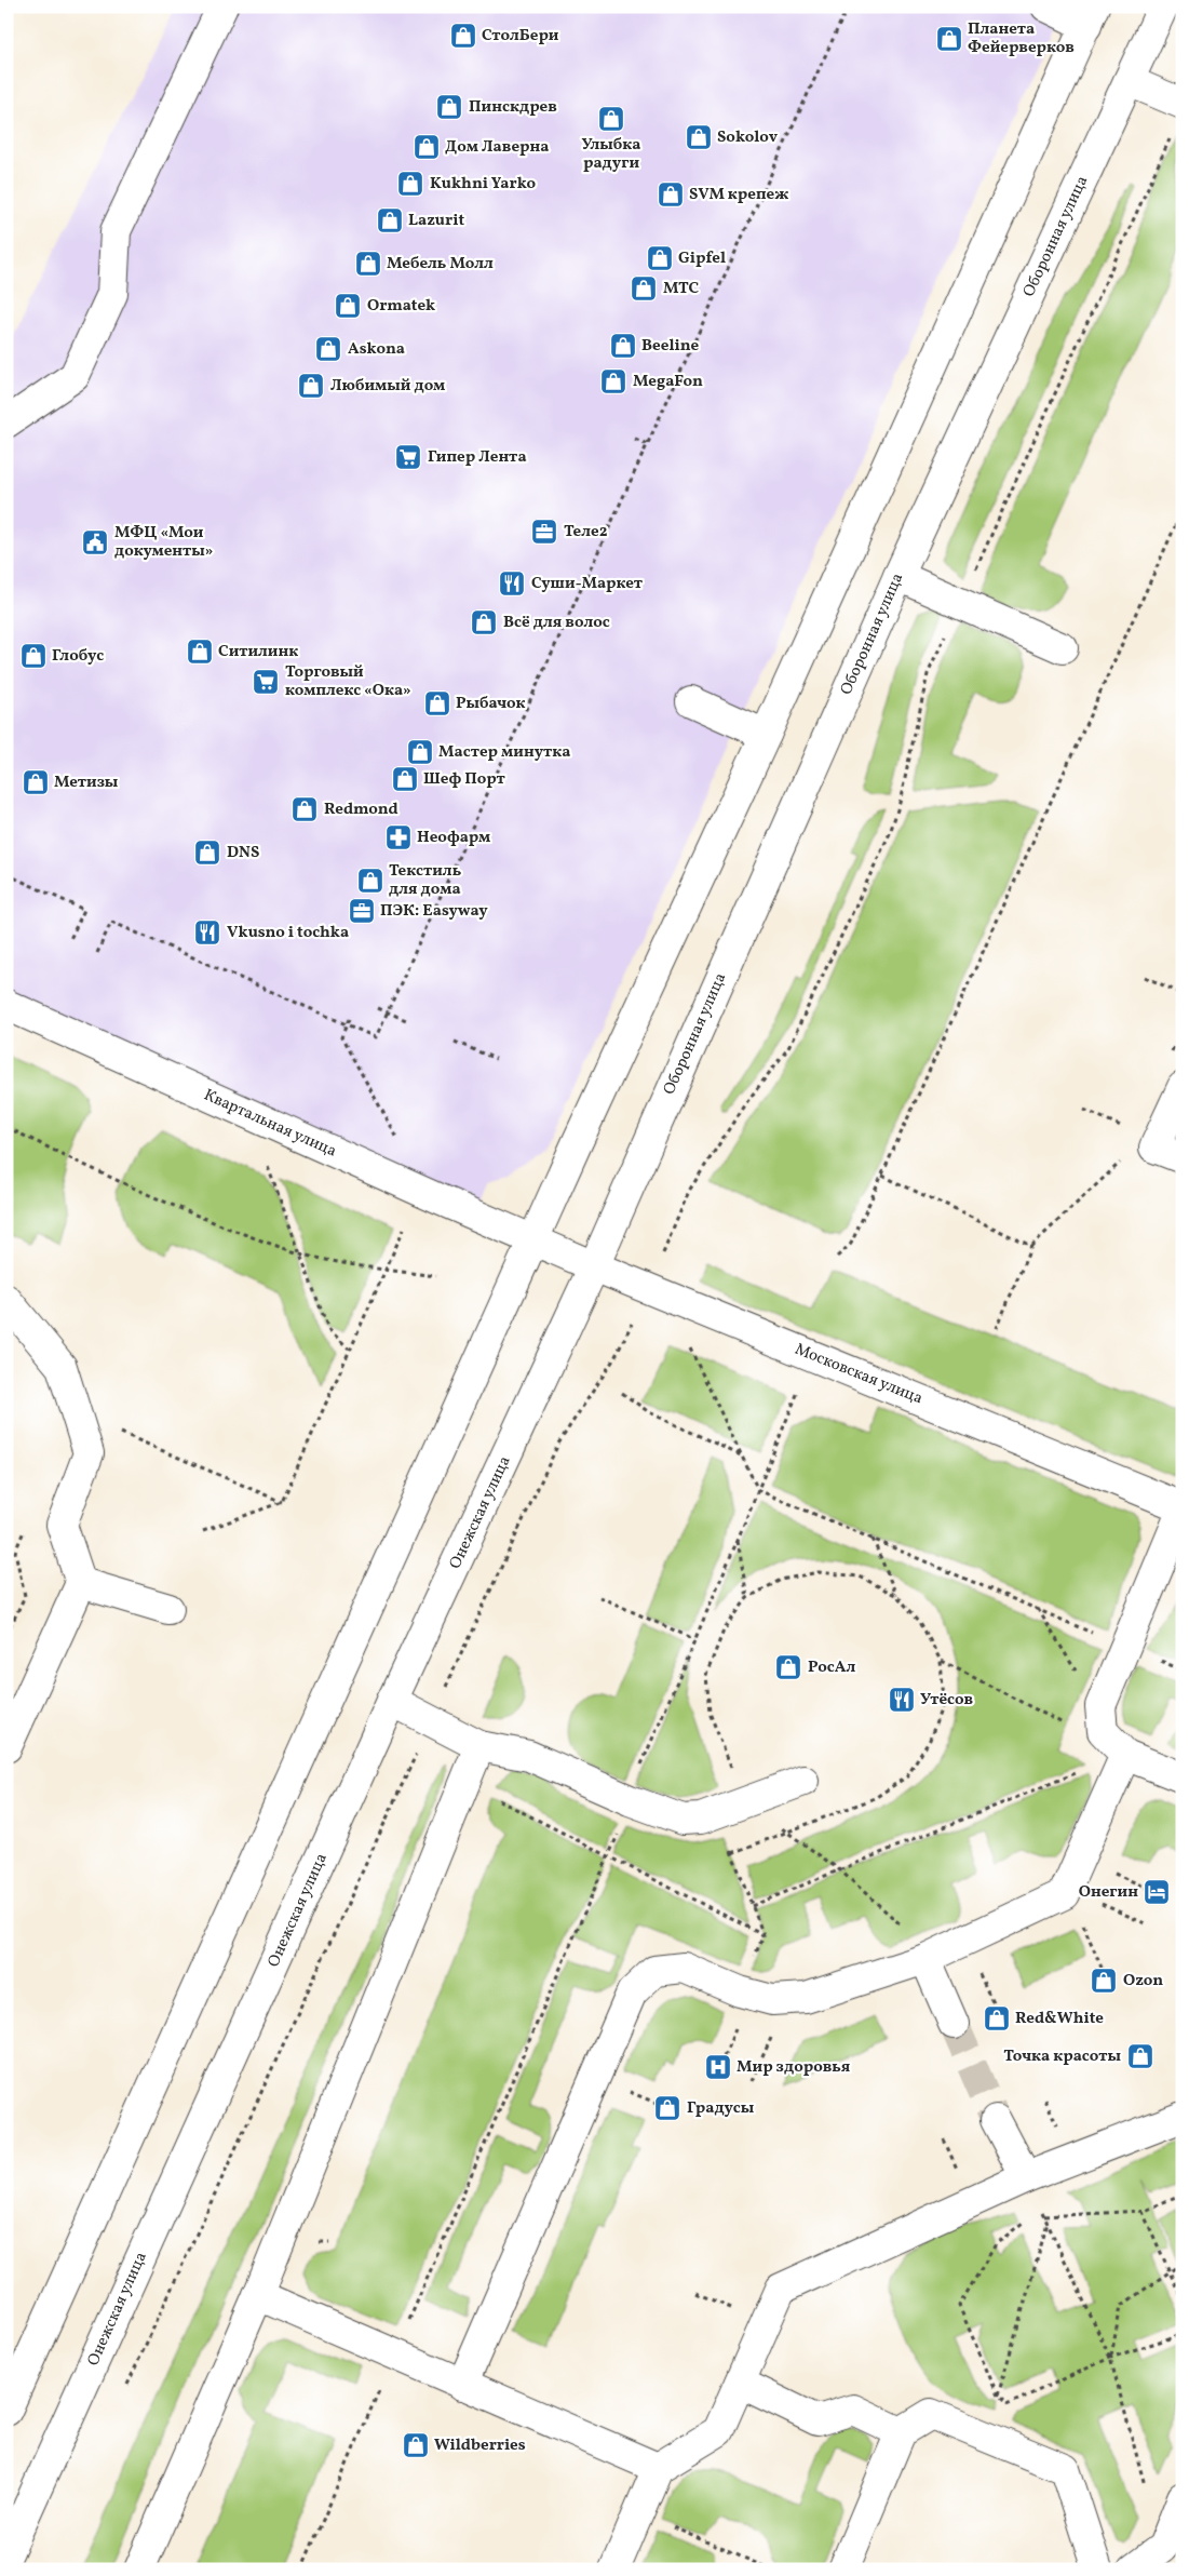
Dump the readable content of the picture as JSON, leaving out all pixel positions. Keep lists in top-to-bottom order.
{
  "streets": {
    "main road": [
      "Оборонная улица",
      "Квартальная улица",
      "Московская улица",
      "Онежская улица"
    ]
  },
  "crossings": [
    ["Оборонная улица", "Московская улица"],
    ["Оборонная улица", "Онежская улица"],
    ["Квартальная улица", "Московская улица"],
    ["Московская улица", "Онежская улица"]
  ],
  "places": {
    "shop": [
      "СтолБери",
      "Планета Фейерверков",
      "Пинскдрев",
      "Улыбка радуги",
      "Sokolov",
      "Дом Лаверна",
      "Kukhni Yarko",
      "SVM крепеж",
      "Lazurit",
      "Gipfel",
      "Мебель Молл",
      "МТС",
      "Ormatek",
      "Beeline",
      "Askona",
      "MegaFon",
      "Любимый дом",
      "Всё для волос",
      "Ситилинк",
      "Глобус",
      "Рыбачок",
      "Мастер минутка",
      "Шеф Порт",
      "Метизы",
      "Redmond",
      "DNS",
      "Текстиль для дома",
      "РосАл",
      "Ozon",
      "Red&White",
      "Точка красоты",
      "Градусы",
      "Wildberries"
    ],
    "supermarket": ["Гипер Лента", "Торговый комплекс «Ока»"],
    "office": ["Теле2", "ПЭК: Easyway"],
    "public building": ["МФЦ «Мои документы»"],
    "restaurant": ["Суши-Маркет", "Vkusno i tochka", "Утёсов"],
    "pharmacy": ["Неофарм"],
    "hotel": ["Онегин"],
    "hospital": ["Мир здоровья"]
  }
}
